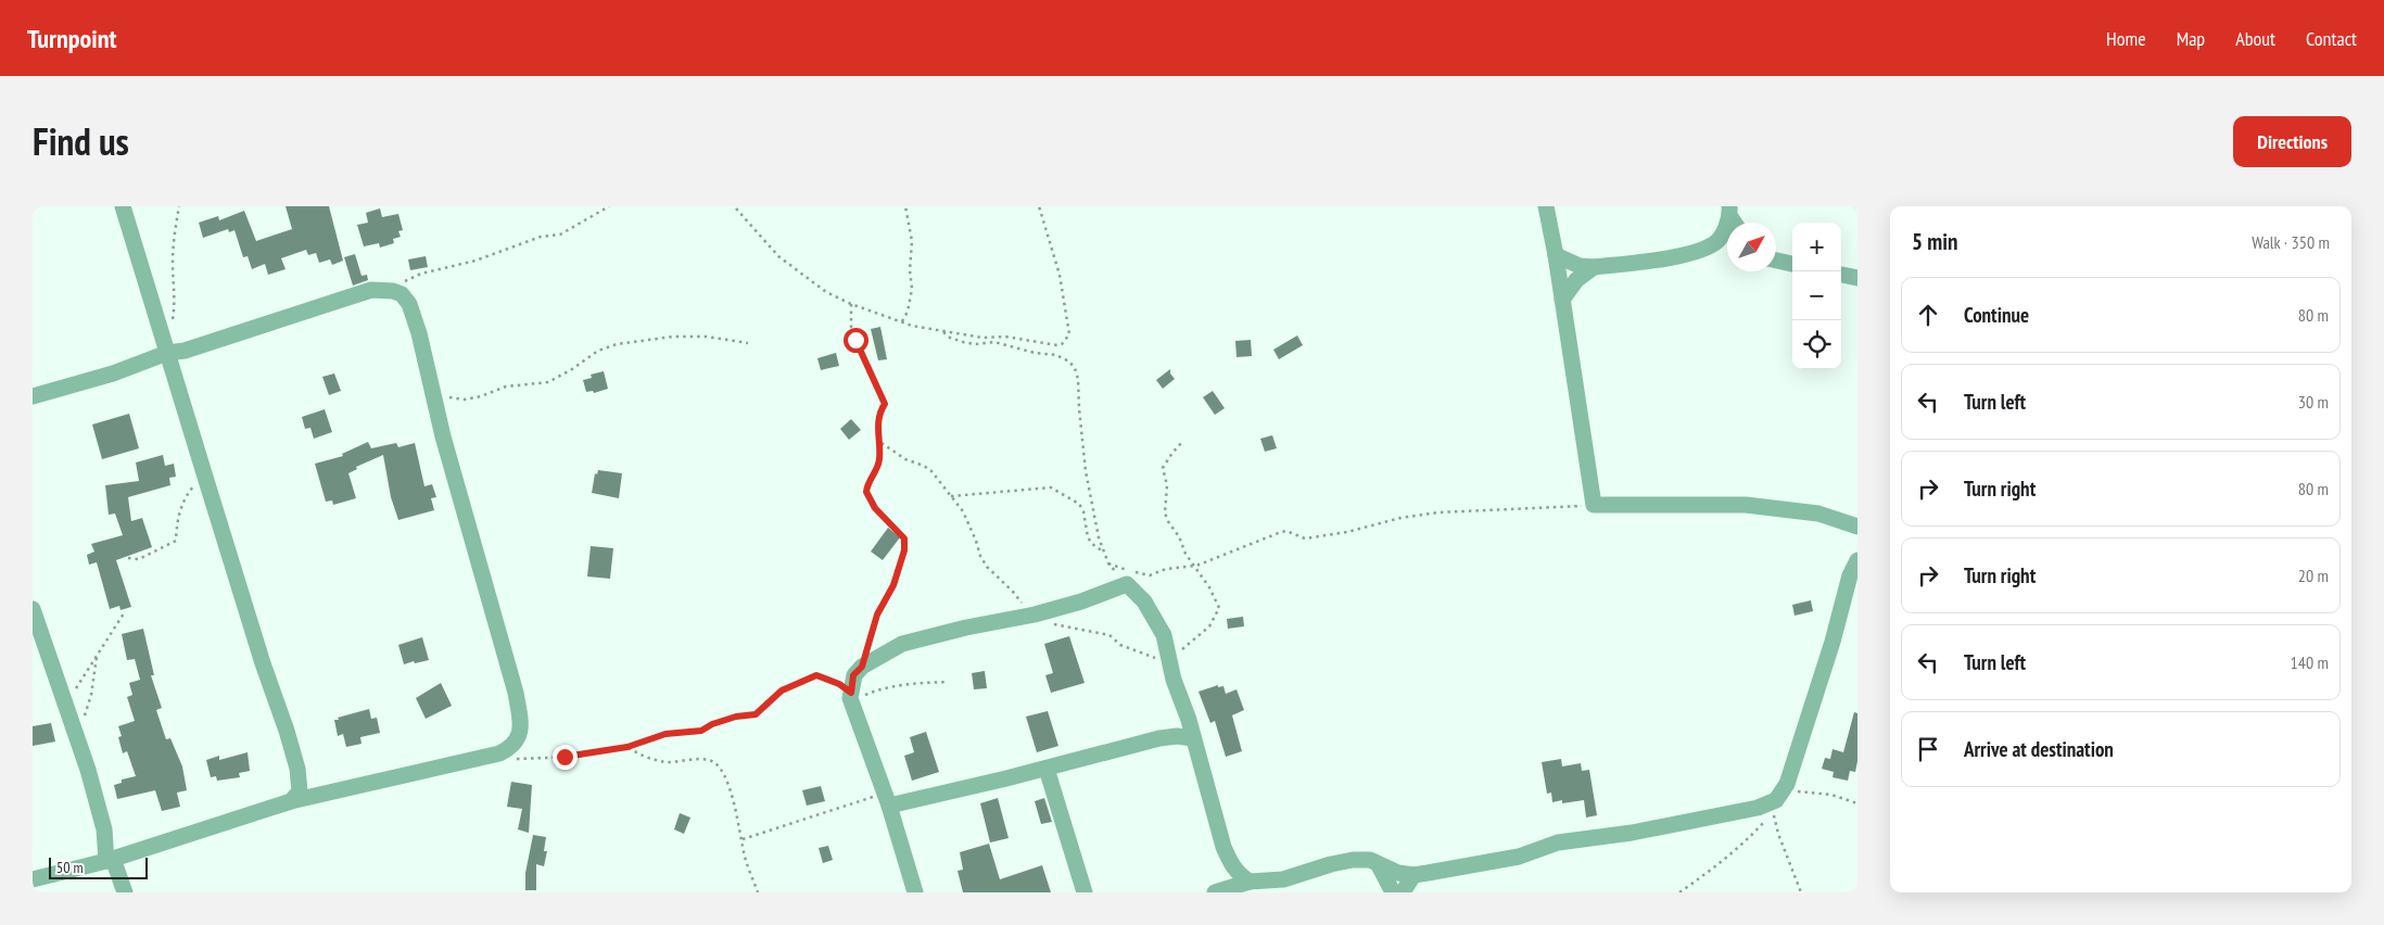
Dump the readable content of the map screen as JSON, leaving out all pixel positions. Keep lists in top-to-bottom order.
{
  "scale_bar": "50 m",
  "north": "top right",
  "page": {
    "header": "Turnpoint",
    "nav": [
      "Home",
      "Map",
      "About",
      "Contact"
    ],
    "title": "Find us",
    "buttons": "Directions",
    "heading": ["5 min", "Walk · 350 m"],
    "map_buttons": ["+", "−"],
    "list": [
      ["Continue", "80 m"],
      ["Turn left", "30 m"],
      ["Turn right", "80 m"],
      ["Turn right", "20 m"],
      ["Turn left", "140 m"],
      "Arrive at destination"
    ],
    "scale": "50 m"
  }
}
